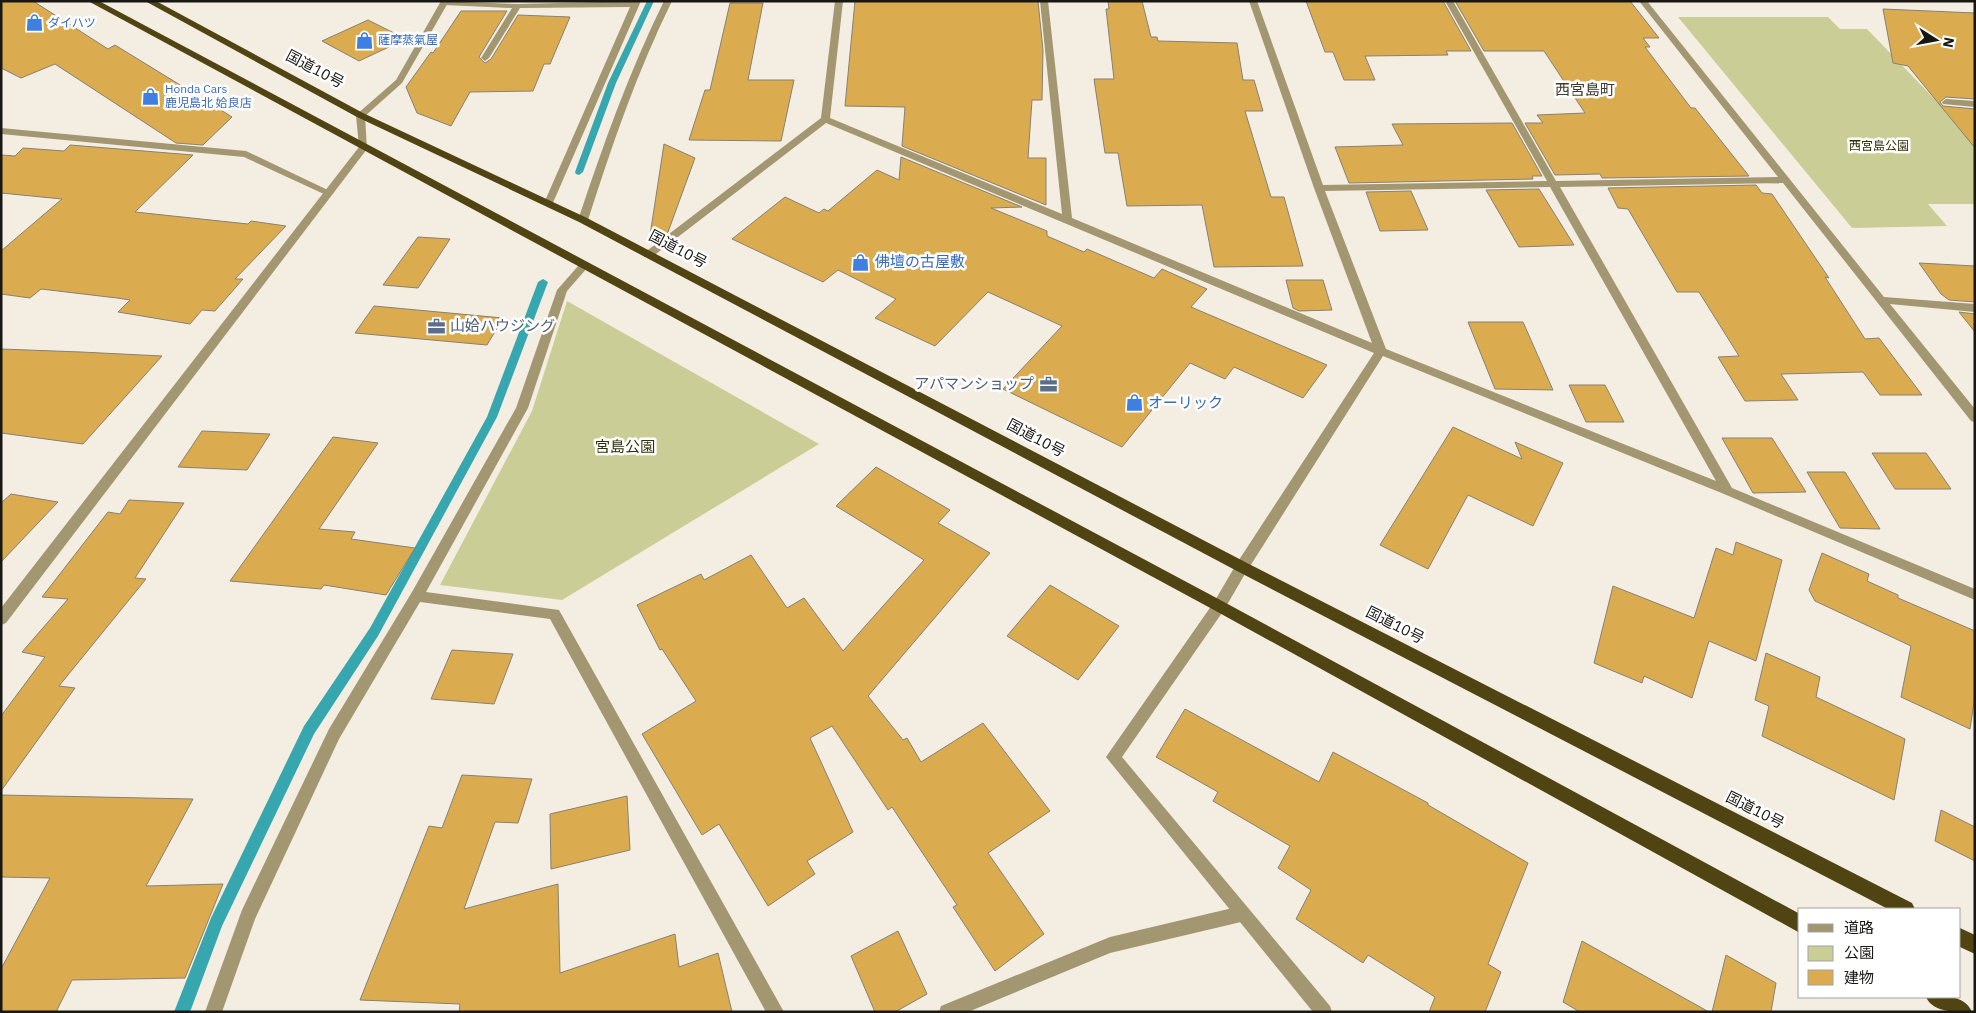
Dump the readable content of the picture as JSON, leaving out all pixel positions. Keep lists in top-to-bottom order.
{
  "streets": {
    "highway": ["国道10号"]
  },
  "districts": ["西宮島町"],
  "parks": ["西宮島公園", "宮島公園"],
  "places": {
    "shop": [
      "ダイハツ",
      "薩摩蒸氣屋",
      "Honda Cars 鹿児島北 姶良店",
      "佛壇の古屋敷",
      "オーリック"
    ],
    "office": ["山姶ハウジング", "アパマンショップ"]
  },
  "legend": ["道路", "公園", "建物"],
  "north": "right"
}
